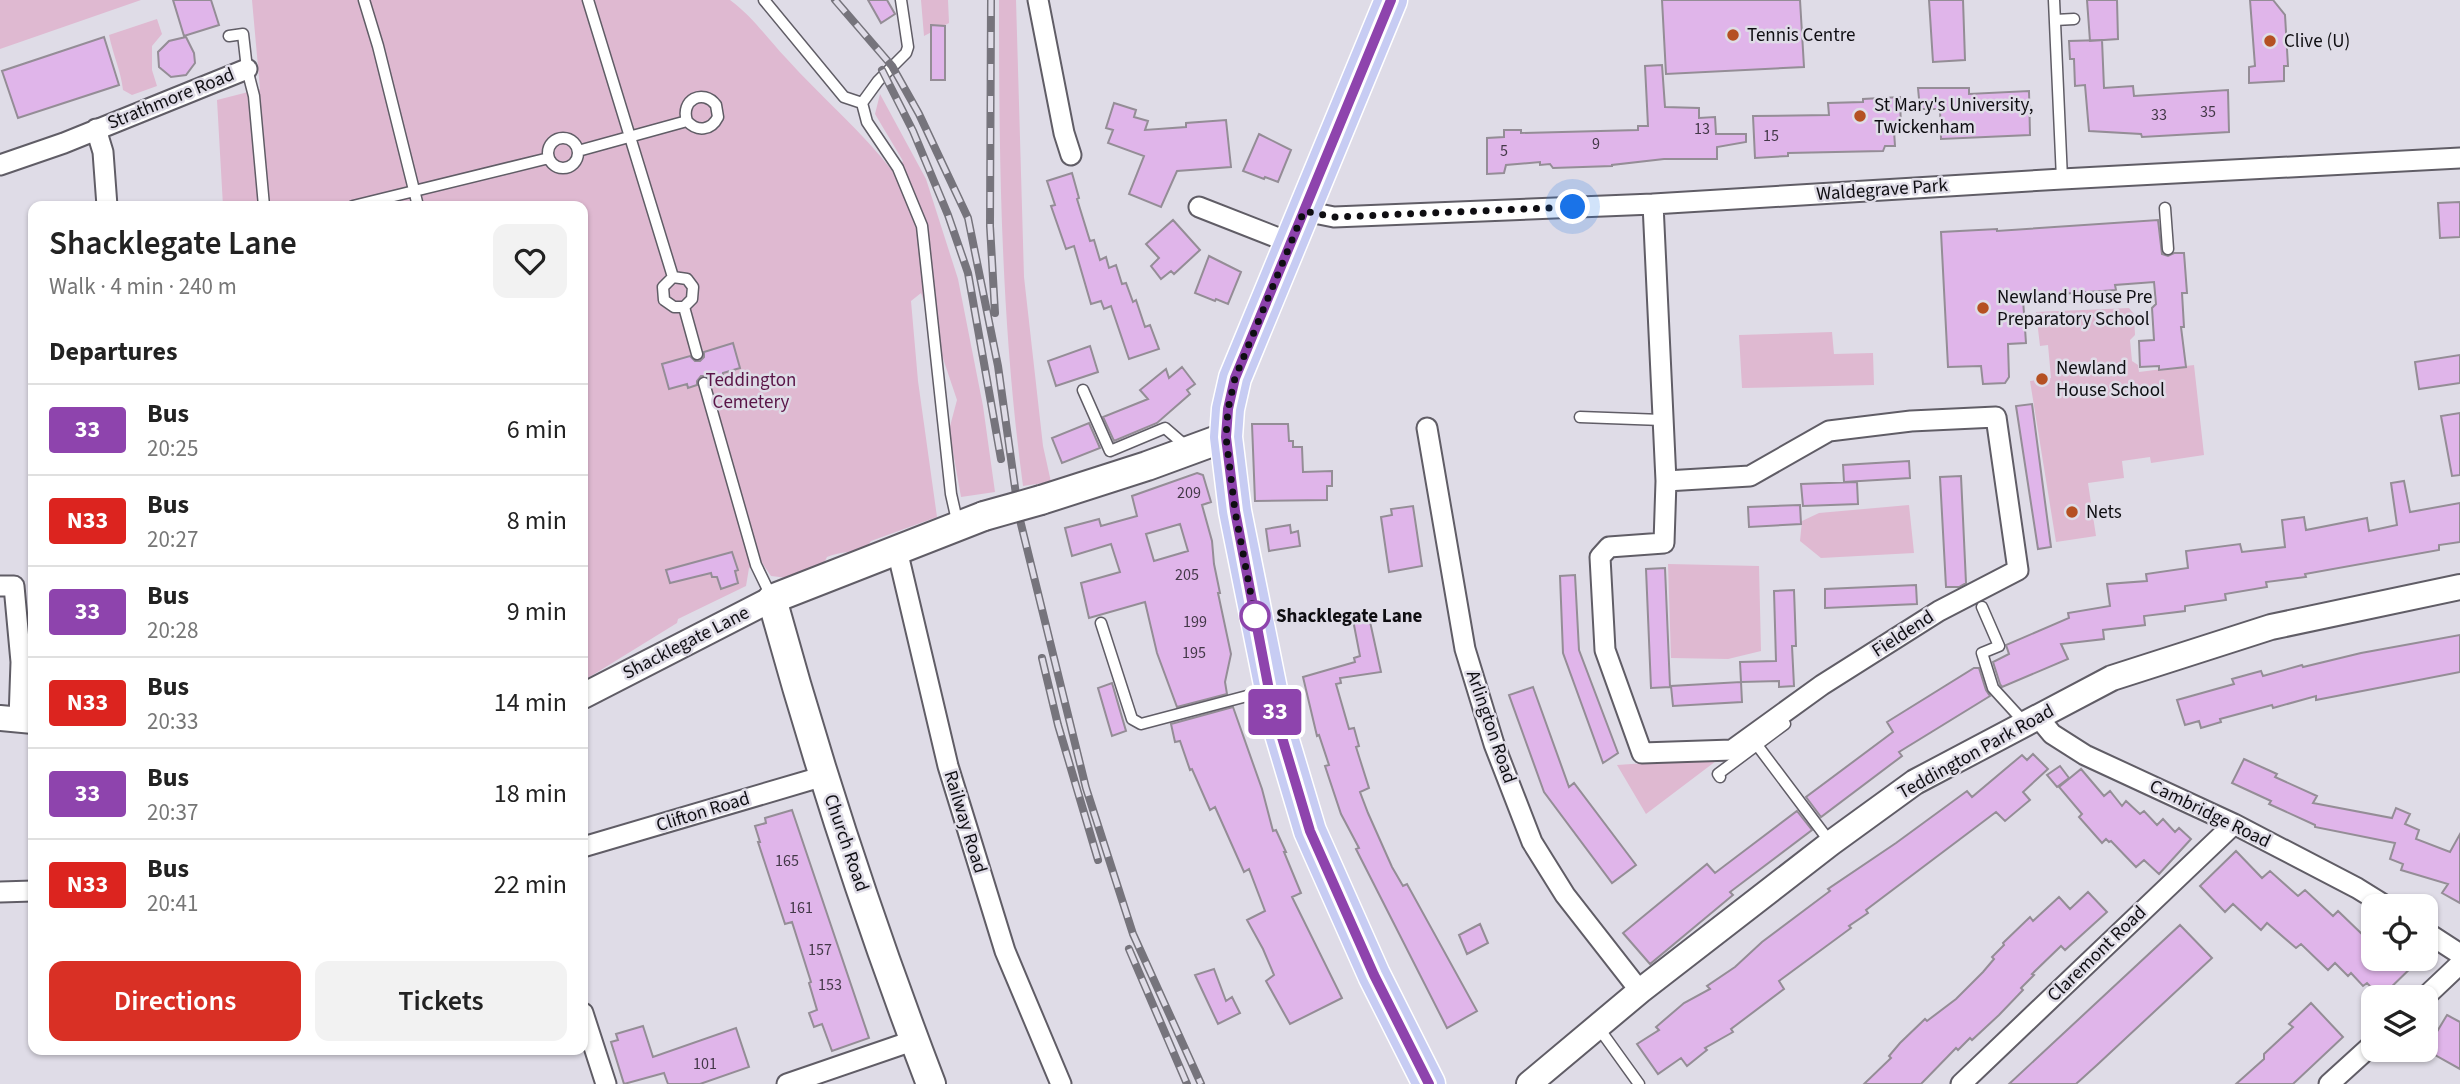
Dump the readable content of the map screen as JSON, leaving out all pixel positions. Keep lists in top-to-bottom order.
{
  "streets": {
    "main road": ["Shacklegate Lane", "Church Road"],
    "street": [
      "Strathmore Road",
      "Waldegrave Park",
      "Fieldend",
      "Arlington Road",
      "Teddington Park Road",
      "Clifton Road",
      "Cambridge Road",
      "Railway Road",
      "Claremont Road"
    ]
  },
  "crossings": [
    ["Waldegrave Park", "Fieldend"],
    ["Shacklegate Lane", "Railway Road"],
    ["Shacklegate Lane", "Church Road"],
    ["Arlington Road", "Teddington Park Road"],
    ["Teddington Park Road", "Cambridge Road"],
    ["Clifton Road", "Church Road"],
    ["Cambridge Road", "Claremont Road"]
  ],
  "parks": ["Teddington Cemetery"],
  "places": [
    "Tennis Centre",
    "Clive (U)",
    "St Mary's University, Twickenham",
    "Newland House Pre Preparatory School",
    "Newland House School",
    "Nets",
    "Shacklegate Lane"
  ],
  "lines": ["bus line 33"],
  "house_numbers": [
    "35",
    "33",
    "13",
    "15",
    "9",
    "5",
    "209",
    "205",
    "199",
    "195",
    "165",
    "161",
    "157",
    "153",
    "101"
  ],
  "page": {
    "on_map": "33",
    "heading": [
      ["Shacklegate Lane", "Walk · 4 min · 240 m"],
      "Departures"
    ],
    "list": [
      {
        "mark": "33",
        "name": "Bus",
        "note": "20:25",
        "value": "6 min"
      },
      {
        "mark": "N33",
        "name": "Bus",
        "note": "20:27",
        "value": "8 min"
      },
      {
        "mark": "33",
        "name": "Bus",
        "note": "20:28",
        "value": "9 min"
      },
      {
        "mark": "N33",
        "name": "Bus",
        "note": "20:33",
        "value": "14 min"
      },
      {
        "mark": "33",
        "name": "Bus",
        "note": "20:37",
        "value": "18 min"
      },
      {
        "mark": "N33",
        "name": "Bus",
        "note": "20:41",
        "value": "22 min"
      }
    ],
    "buttons": ["Directions", "Tickets"]
  }
}
